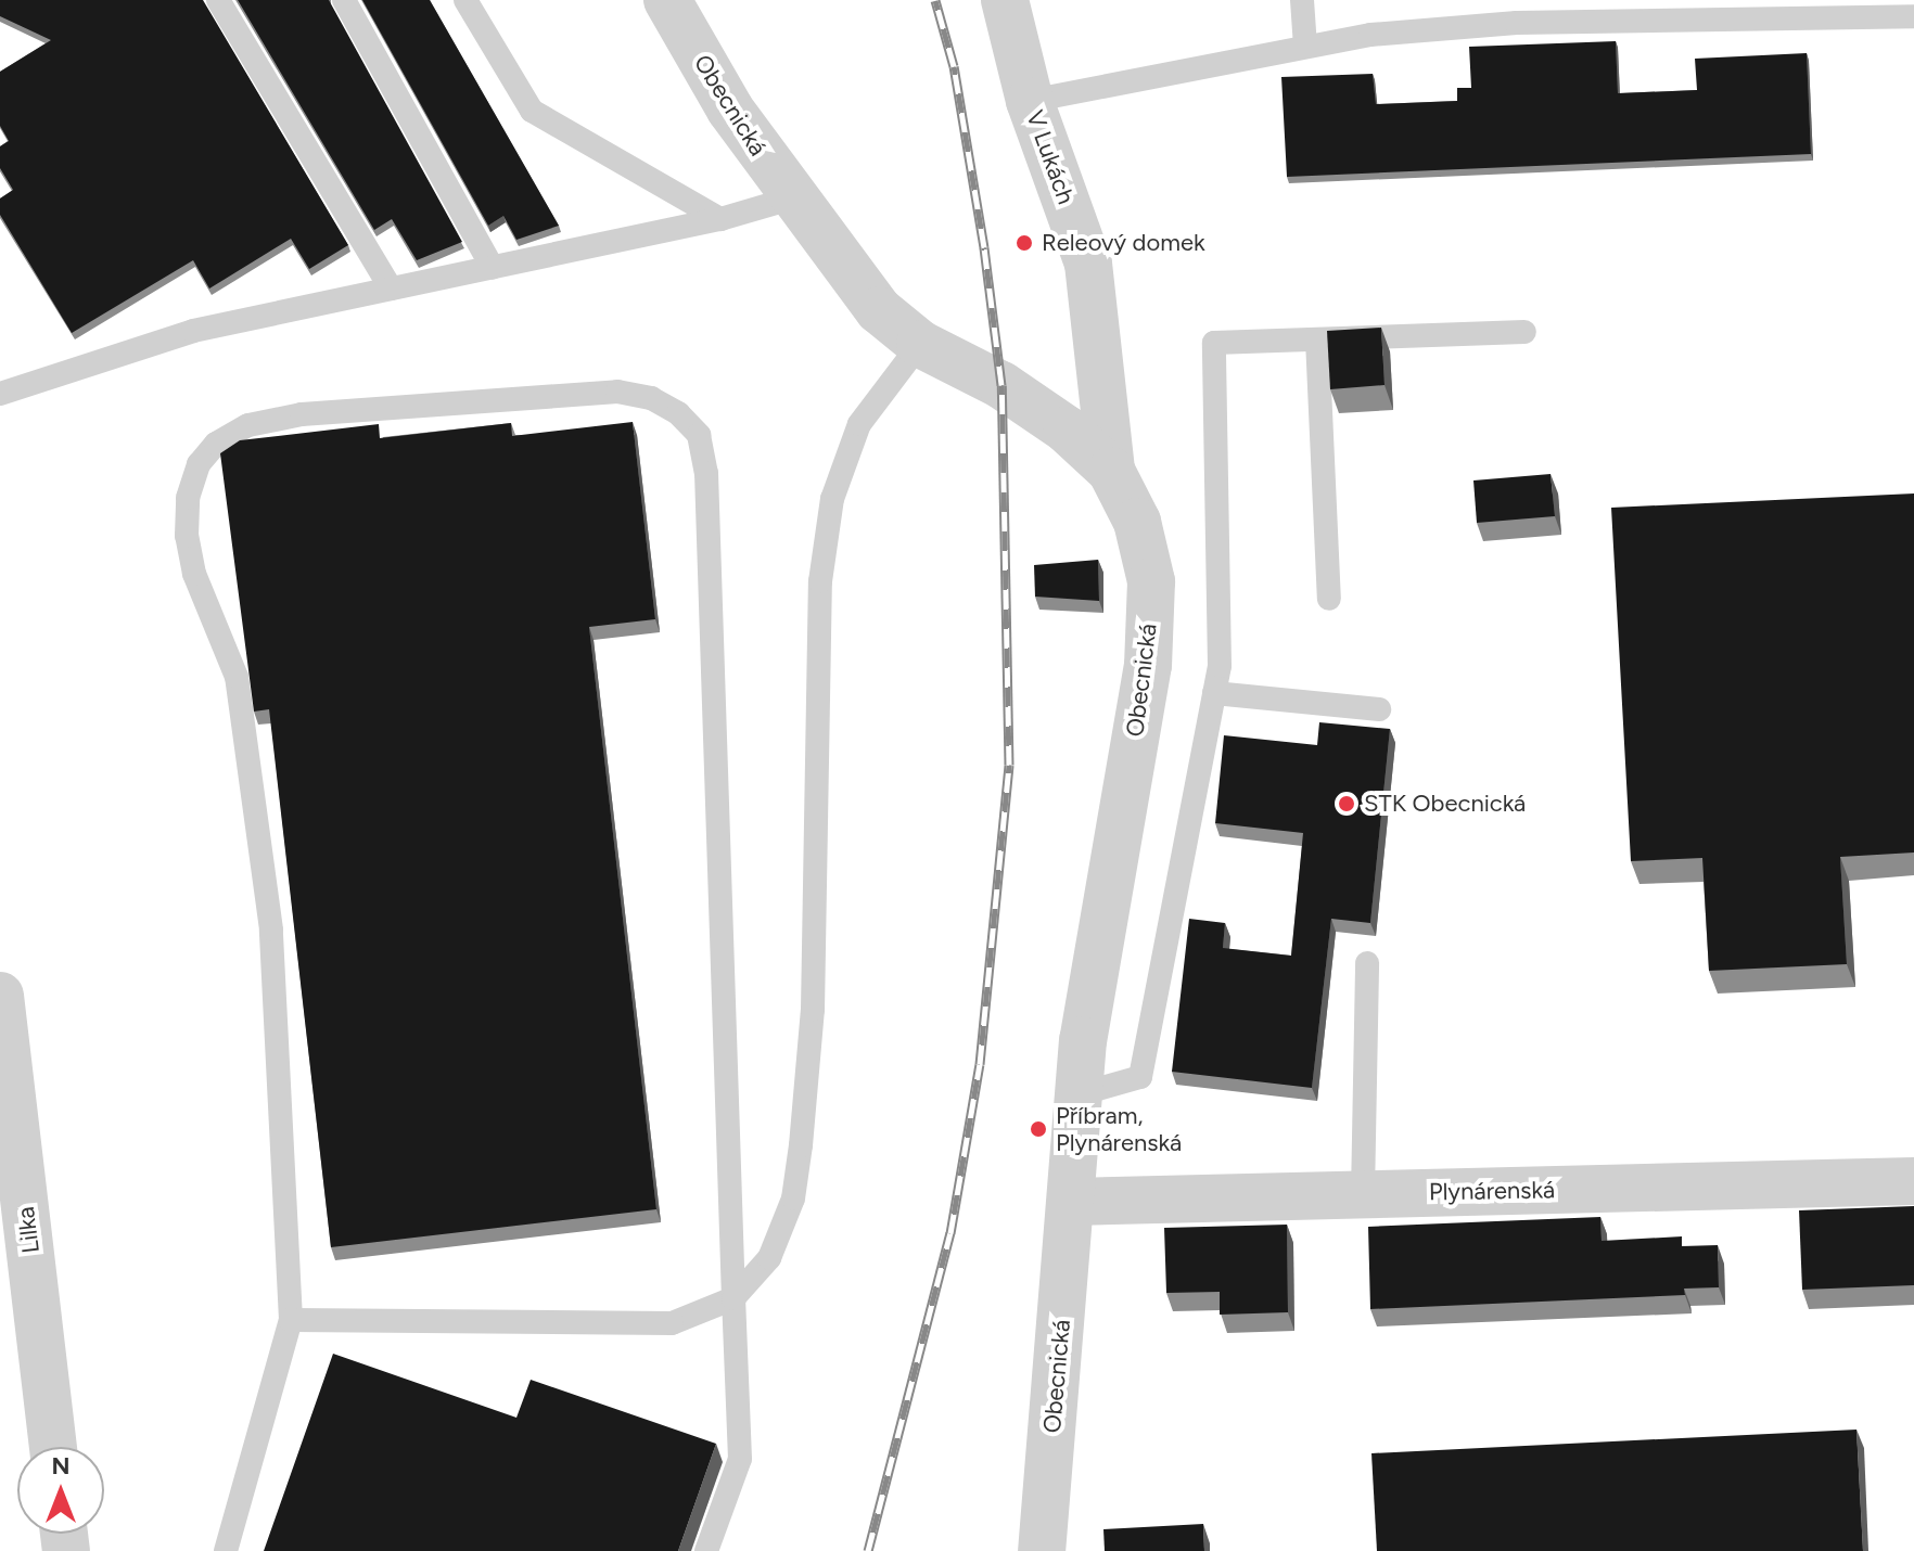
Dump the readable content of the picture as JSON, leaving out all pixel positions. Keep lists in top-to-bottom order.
{
  "streets": {
    "street": [
      "Obecnická",
      "V Lukách",
      "Plynárenská",
      "Lilka"
    ]
  },
  "crossings": [
    ["Obecnická", "V Lukách"],
    ["Obecnická", "Plynárenská"]
  ],
  "places": ["Releový domek", "STK Obecnická", "Příbram, Plynárenská"],
  "north": "top"
}
